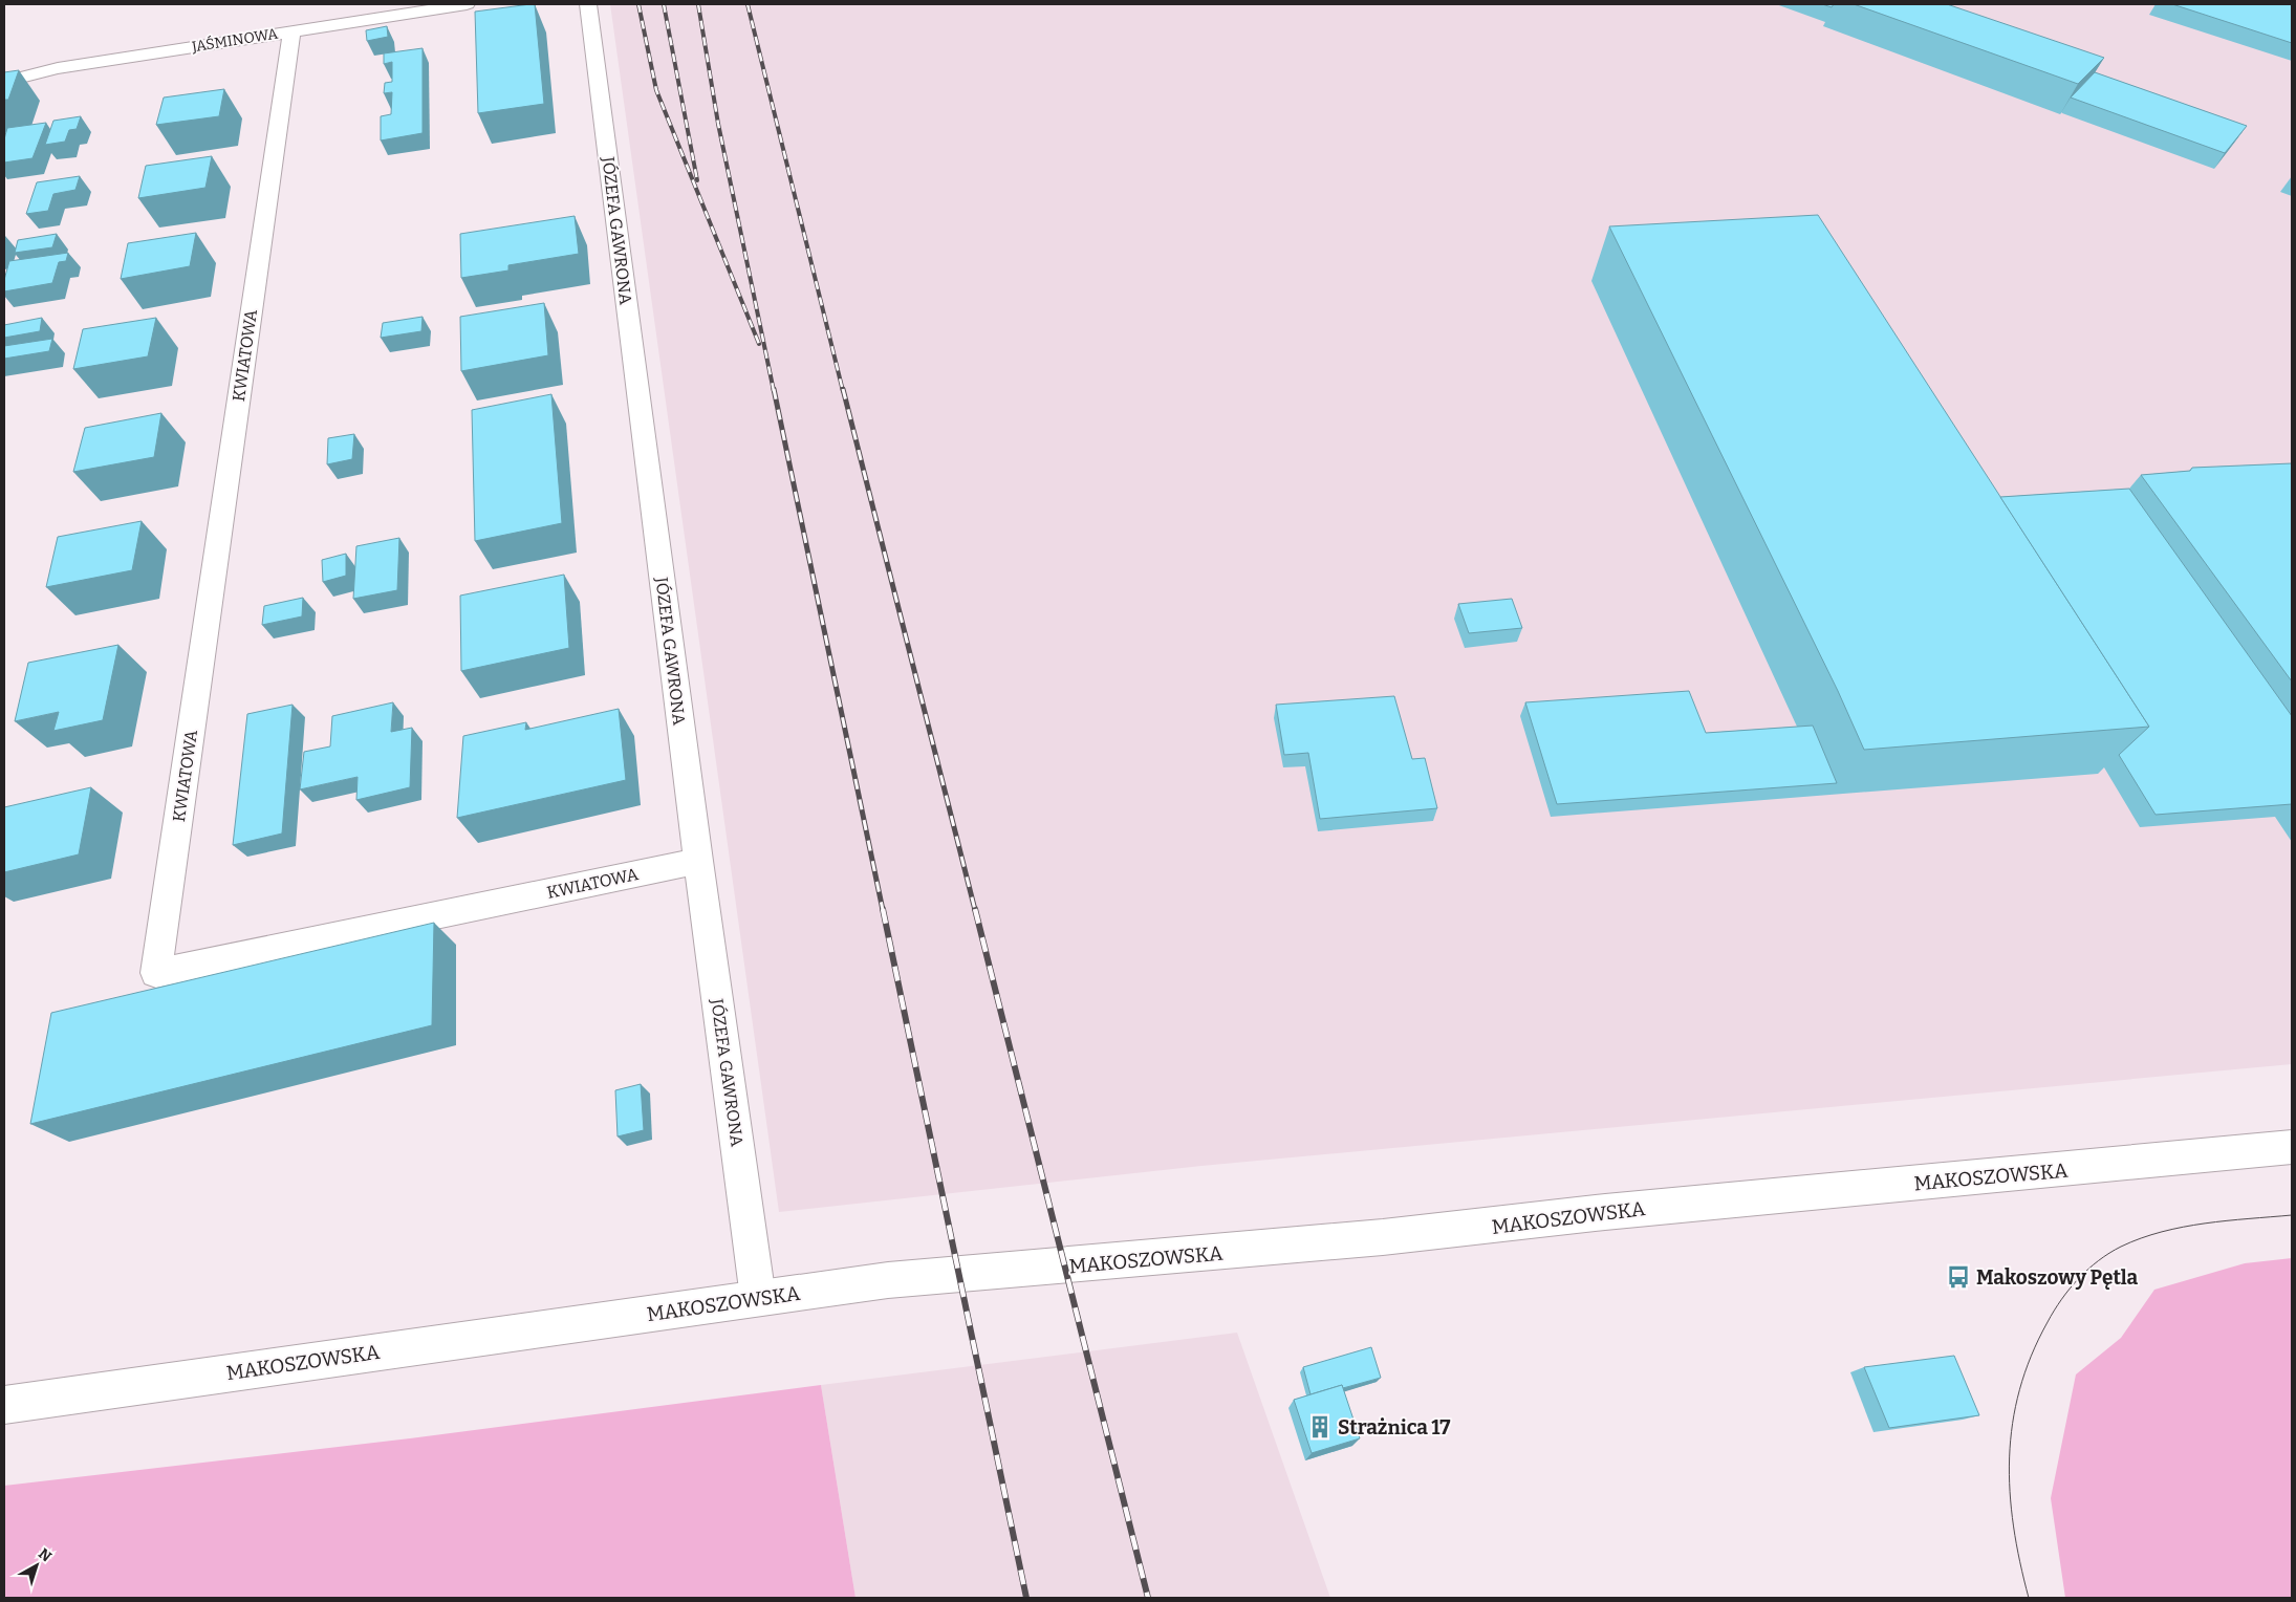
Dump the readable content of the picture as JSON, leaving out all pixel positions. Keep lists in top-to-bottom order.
{
  "streets": {
    "street": [
      "JAŚMINOWA",
      "JÓZEFA GAWRONA",
      "KWIATOWA",
      "MAKOSZOWSKA"
    ]
  },
  "crossings": [
    ["JAŚMINOWA", "KWIATOWA"],
    ["JÓZEFA GAWRONA", "KWIATOWA"],
    ["JÓZEFA GAWRONA", "MAKOSZOWSKA"]
  ],
  "places": {
    "bus stop": ["Makoszowy Pętla"],
    "building": ["Strażnica 17"]
  },
  "north": "top right"
}
